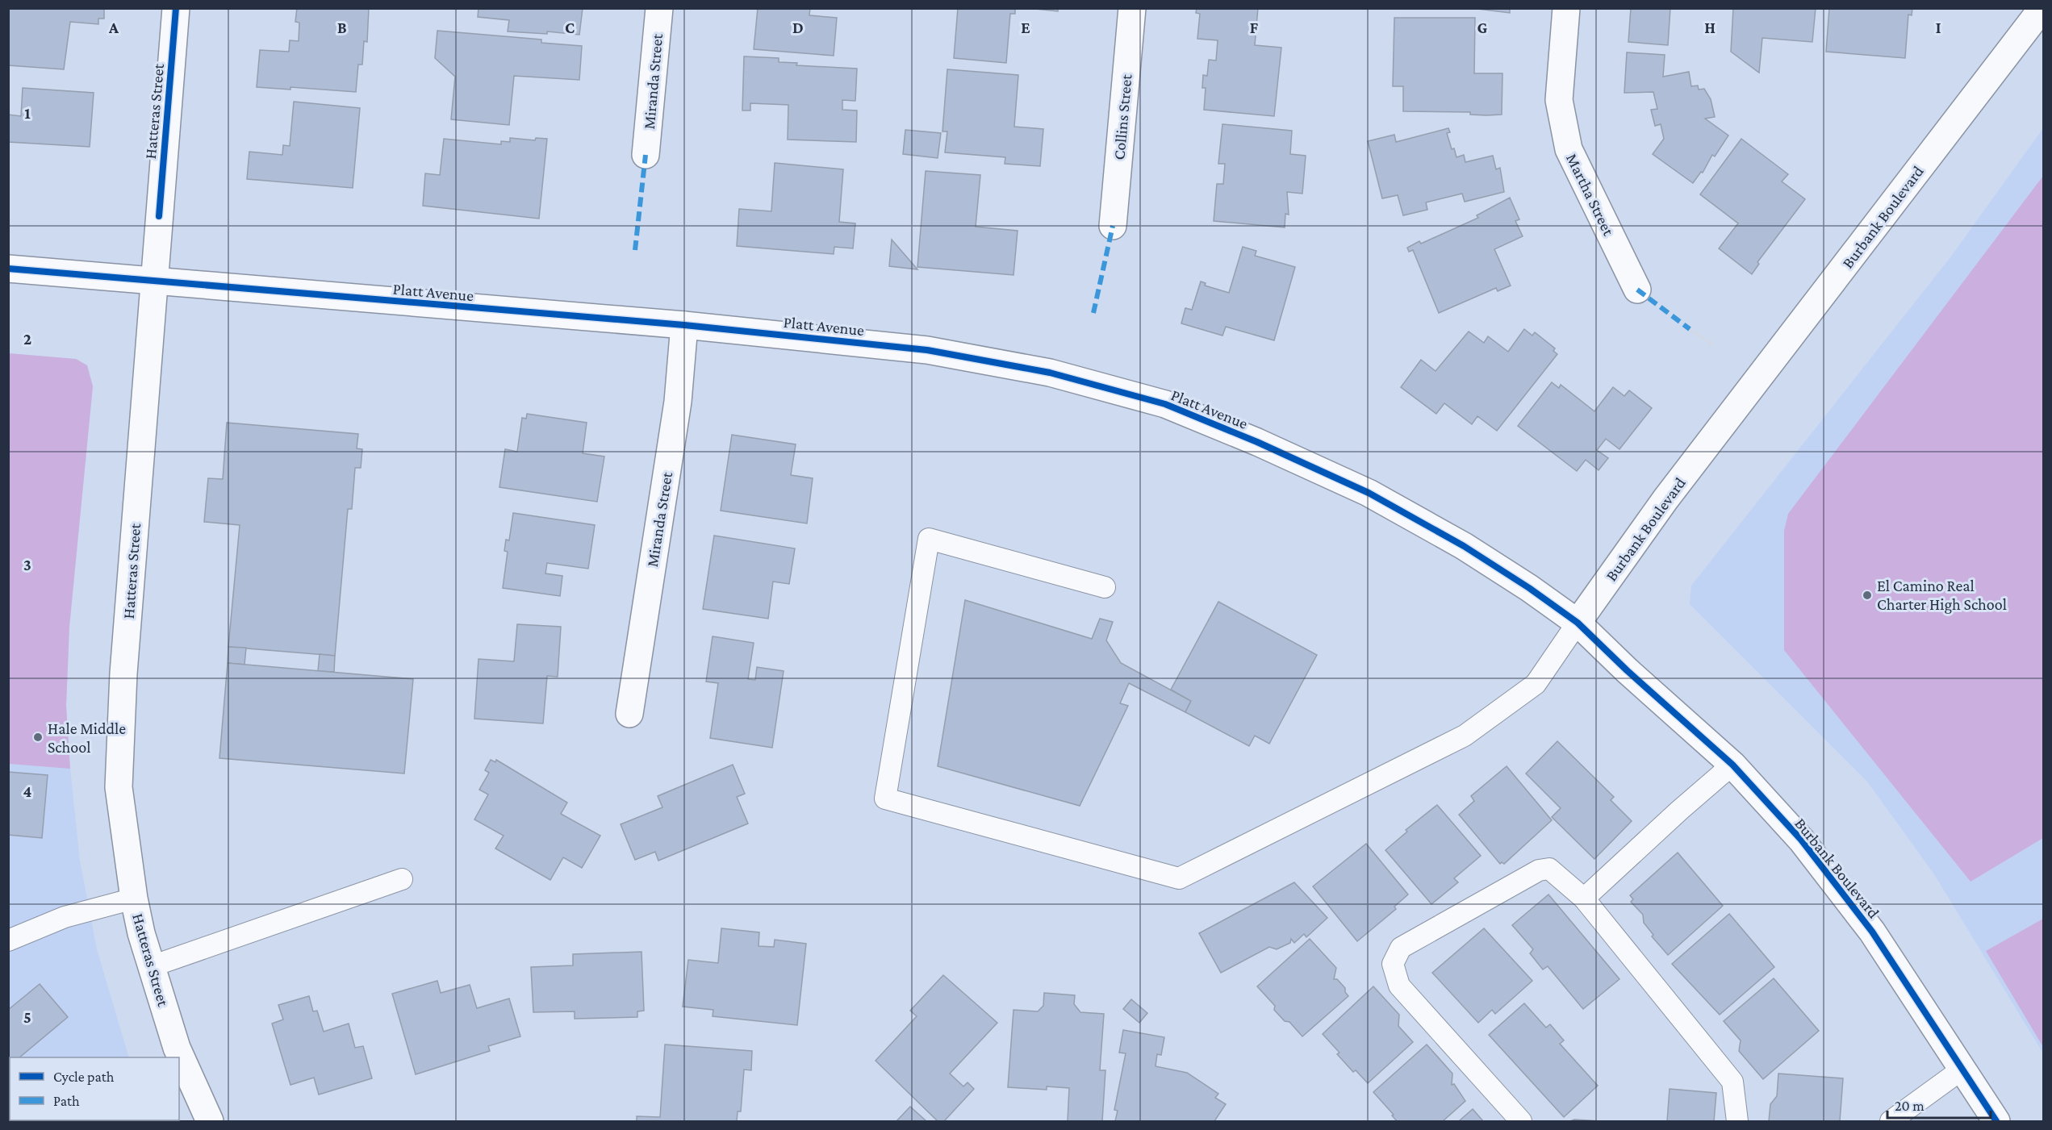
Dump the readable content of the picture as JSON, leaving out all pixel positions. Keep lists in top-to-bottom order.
{
  "streets": {
    "main road": [
      "Miranda Street",
      "Hatteras Street",
      "Collins Street",
      "Martha Street",
      "Burbank Boulevard",
      "Platt Avenue"
    ]
  },
  "crossings": [
    ["Miranda Street", "Platt Avenue"],
    ["Hatteras Street", "Platt Avenue"],
    ["Burbank Boulevard", "Platt Avenue"]
  ],
  "places": ["El Camino Real Charter High School", "Hale Middle School"],
  "legend": ["Cycle path", "Path"],
  "scale_bar": "20 m",
  "grid": {
    "columns": [
      "A",
      "B",
      "C",
      "D",
      "E",
      "F",
      "G",
      "H",
      "I"
    ],
    "rows": [
      "1",
      "2",
      "3",
      "4",
      "5"
    ]
  }
}
